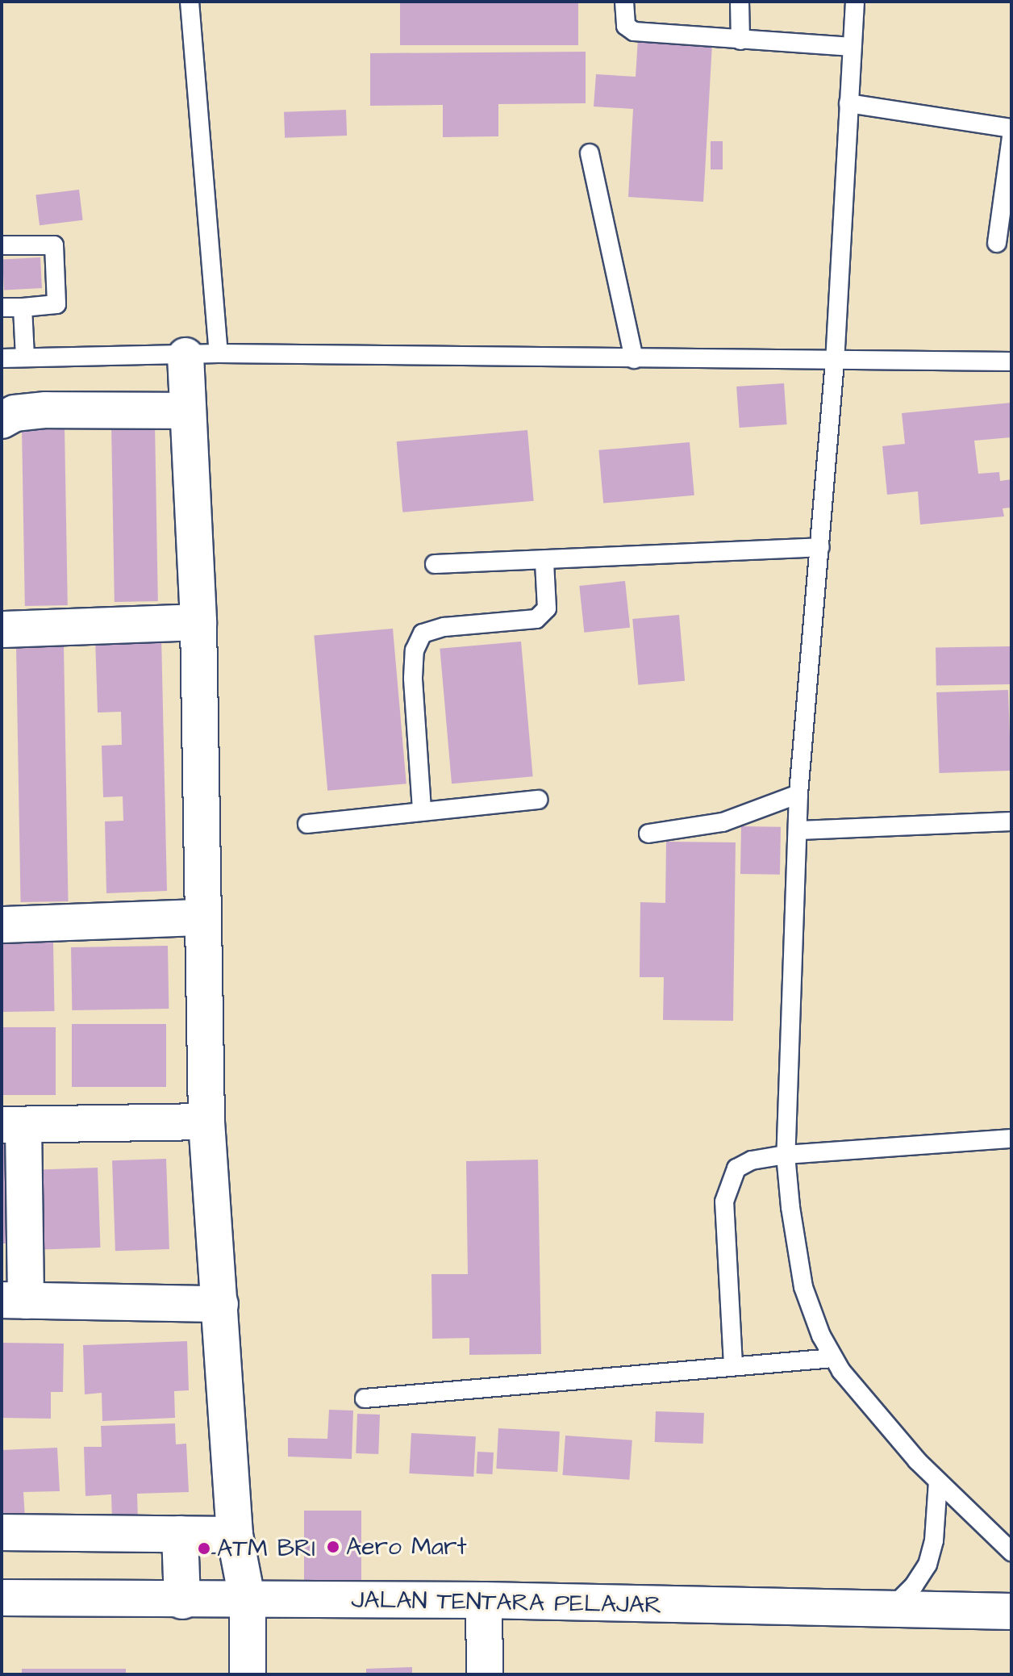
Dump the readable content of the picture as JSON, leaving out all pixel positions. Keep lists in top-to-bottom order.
{
  "streets": {
    "street": ["JALAN TENTARA PELAJAR"]
  },
  "places": ["Aero Mart", "ATM BRI"]
}
